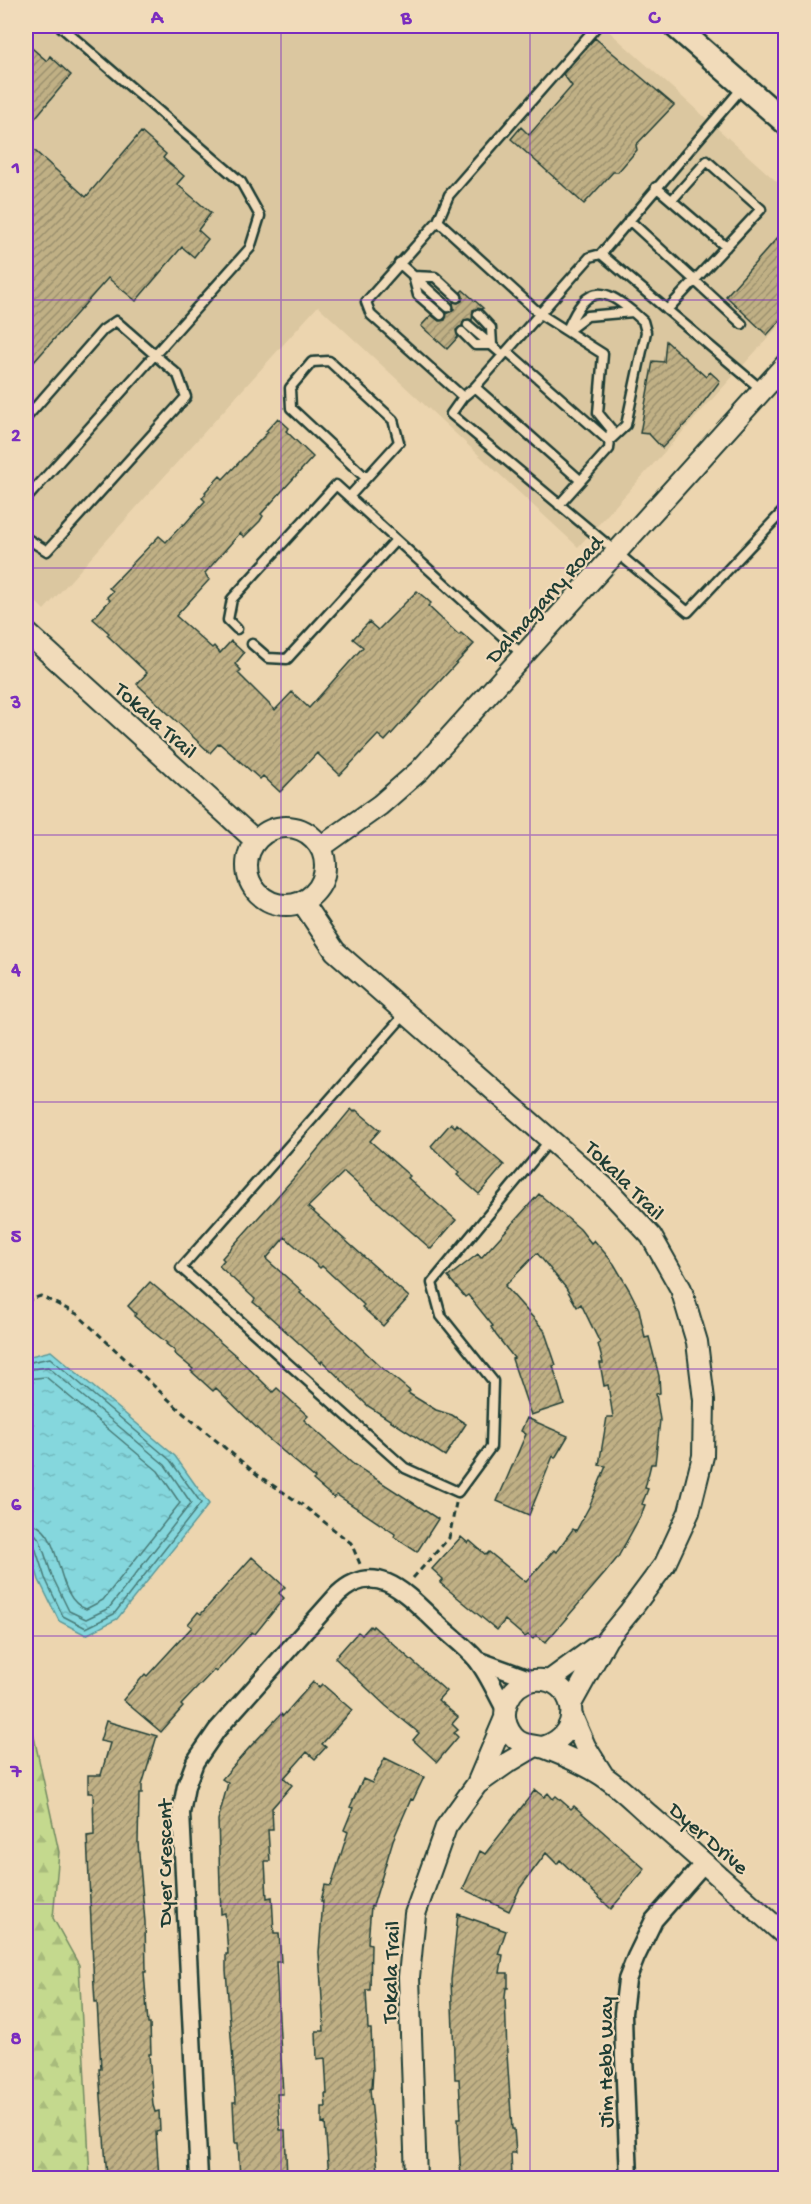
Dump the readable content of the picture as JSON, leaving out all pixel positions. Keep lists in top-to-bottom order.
{
  "streets": {
    "street": [
      "Dalmagarry Road",
      "Tokala Trail",
      "Dyer Drive",
      "Dyer Crescent",
      "Jim Hebb Way"
    ]
  },
  "crossings": [
    ["Dalmagarry Road", "Tokala Trail"],
    ["Tokala Trail", "Dyer Drive"],
    ["Dyer Drive", "Jim Hebb Way"]
  ],
  "grid": {
    "columns": ["A", "B", "C"],
    "rows": [
      "1",
      "2",
      "3",
      "4",
      "5",
      "6",
      "7",
      "8"
    ]
  }
}
